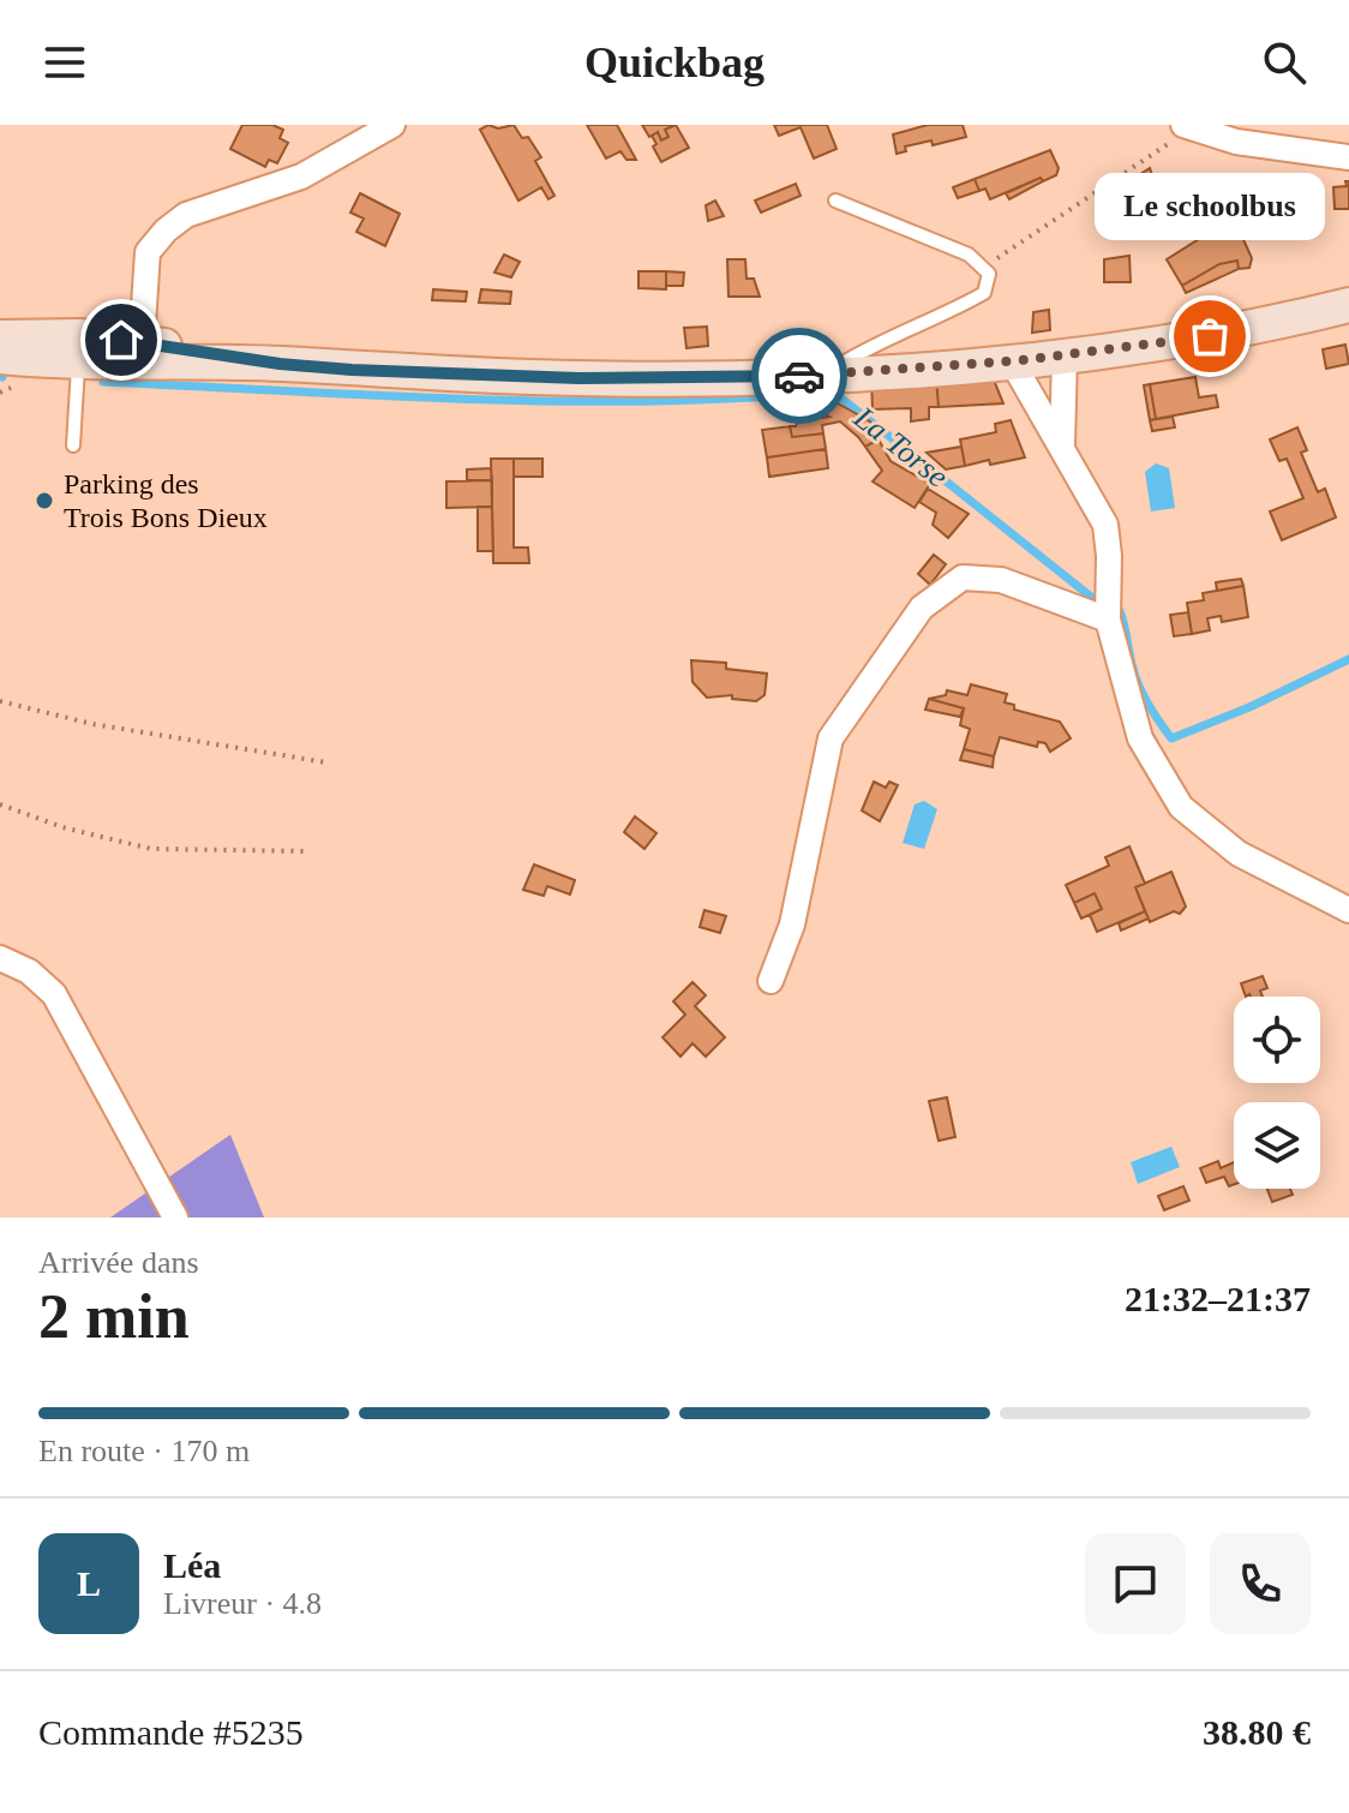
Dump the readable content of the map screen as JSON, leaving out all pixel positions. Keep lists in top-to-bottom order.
{
  "water": ["La Torse"],
  "places": ["Le schoolbus", "Parking des Trois Bons Dieux"],
  "page": {
    "header": "Quickbag",
    "bubble": "Le schoolbus",
    "heading": ["2 min", "Arrivée dans", "21:32–21:37"],
    "panel": [
      "Léa",
      "Livreur · 4.8",
      "Commande #5235",
      "38.80 €"
    ],
    "bar": "En route · 170 m",
    "round": "L"
  }
}
